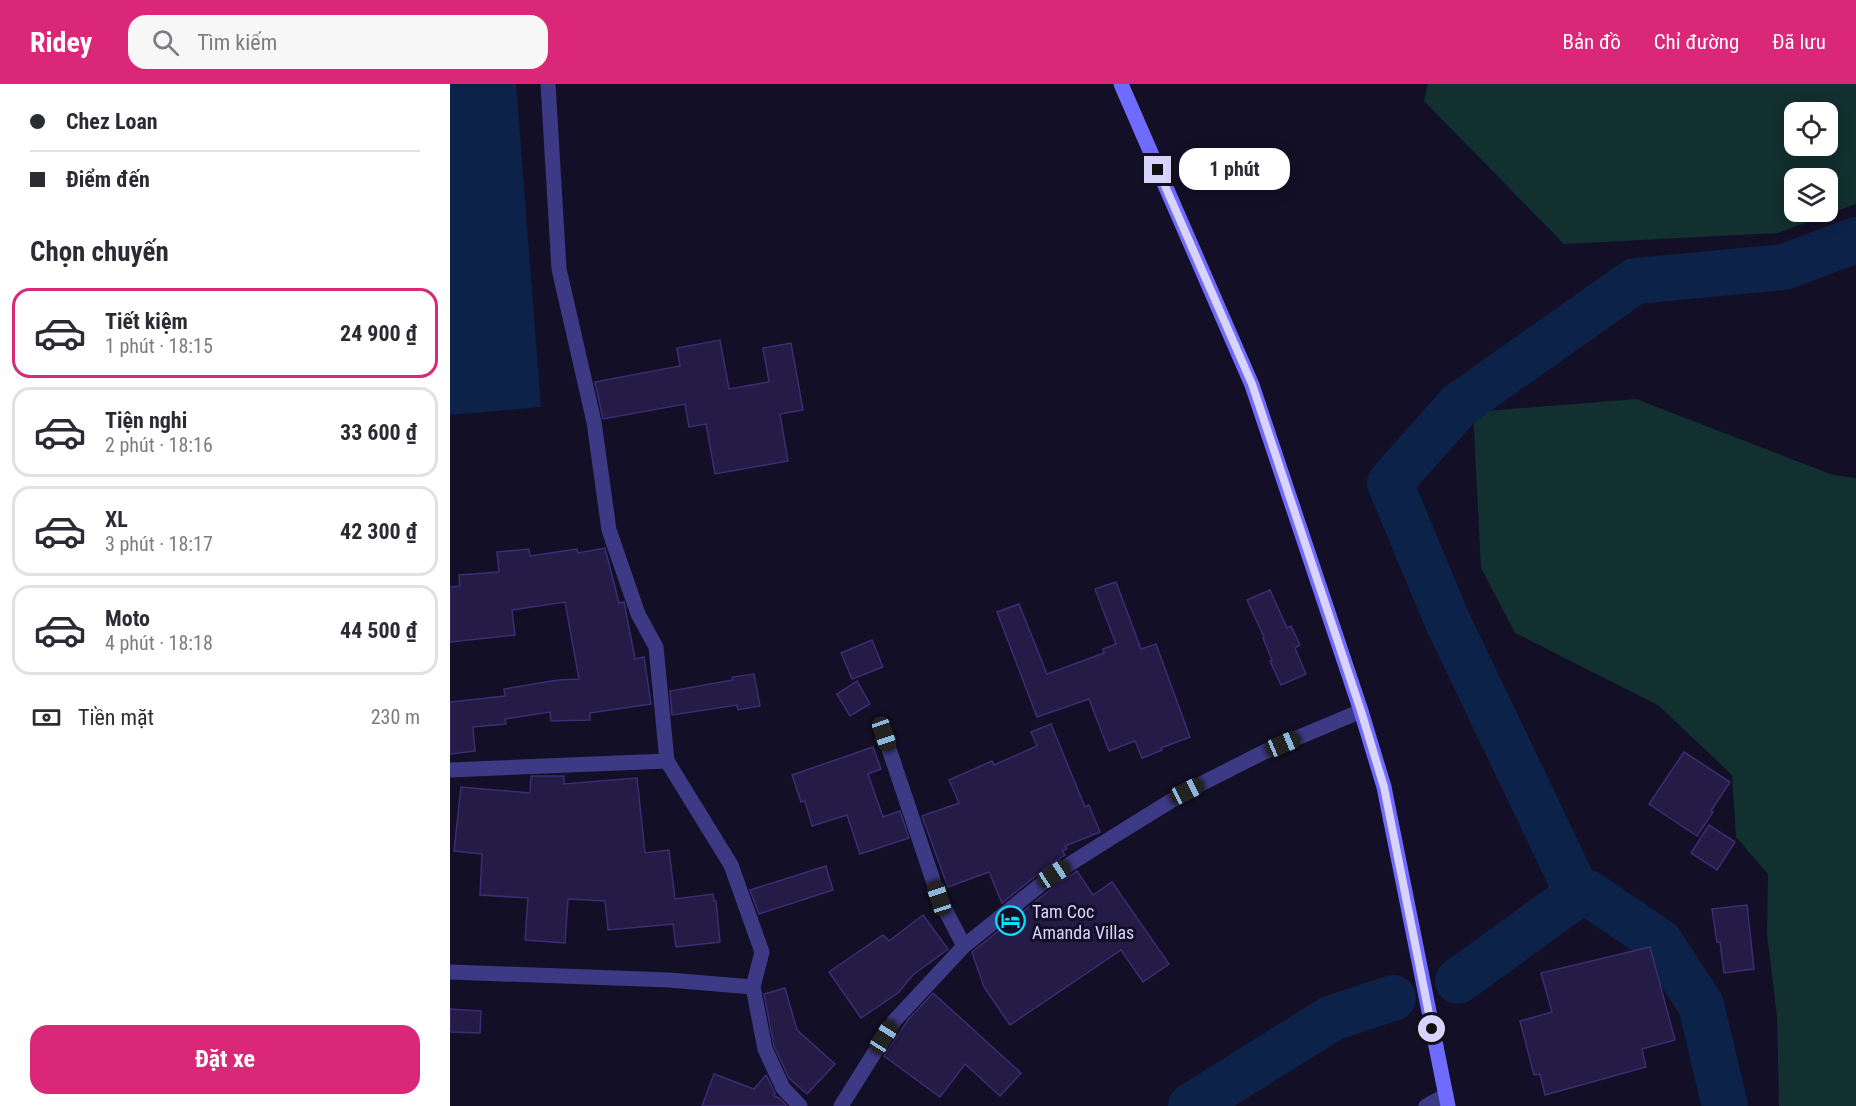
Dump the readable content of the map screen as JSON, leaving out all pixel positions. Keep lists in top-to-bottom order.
{
  "places": {
    "hotel": ["Tam Coc Amanda Villas"]
  },
  "page": {
    "header": "Ridey",
    "search": "Tìm kiếm",
    "nav": ["Bản đồ", "Chỉ đường", "Đã lưu"],
    "banner": ["Chez Loan", "Điểm đến"],
    "bubble": "1 phút",
    "heading": "Chọn chuyến",
    "list": [
      {
        "name": "Tiết kiệm",
        "note": "1 phút · 18:15",
        "value": "24 900 ₫"
      },
      {
        "name": "Tiện nghi",
        "note": "2 phút · 18:16",
        "value": "33 600 ₫"
      },
      {
        "name": "XL",
        "note": "3 phút · 18:17",
        "value": "42 300 ₫"
      },
      {
        "name": "Moto",
        "note": "4 phút · 18:18",
        "value": "44 500 ₫"
      }
    ],
    "pay": ["Tiền mặt", "230 m"],
    "buttons": "Đặt xe"
  }
}
